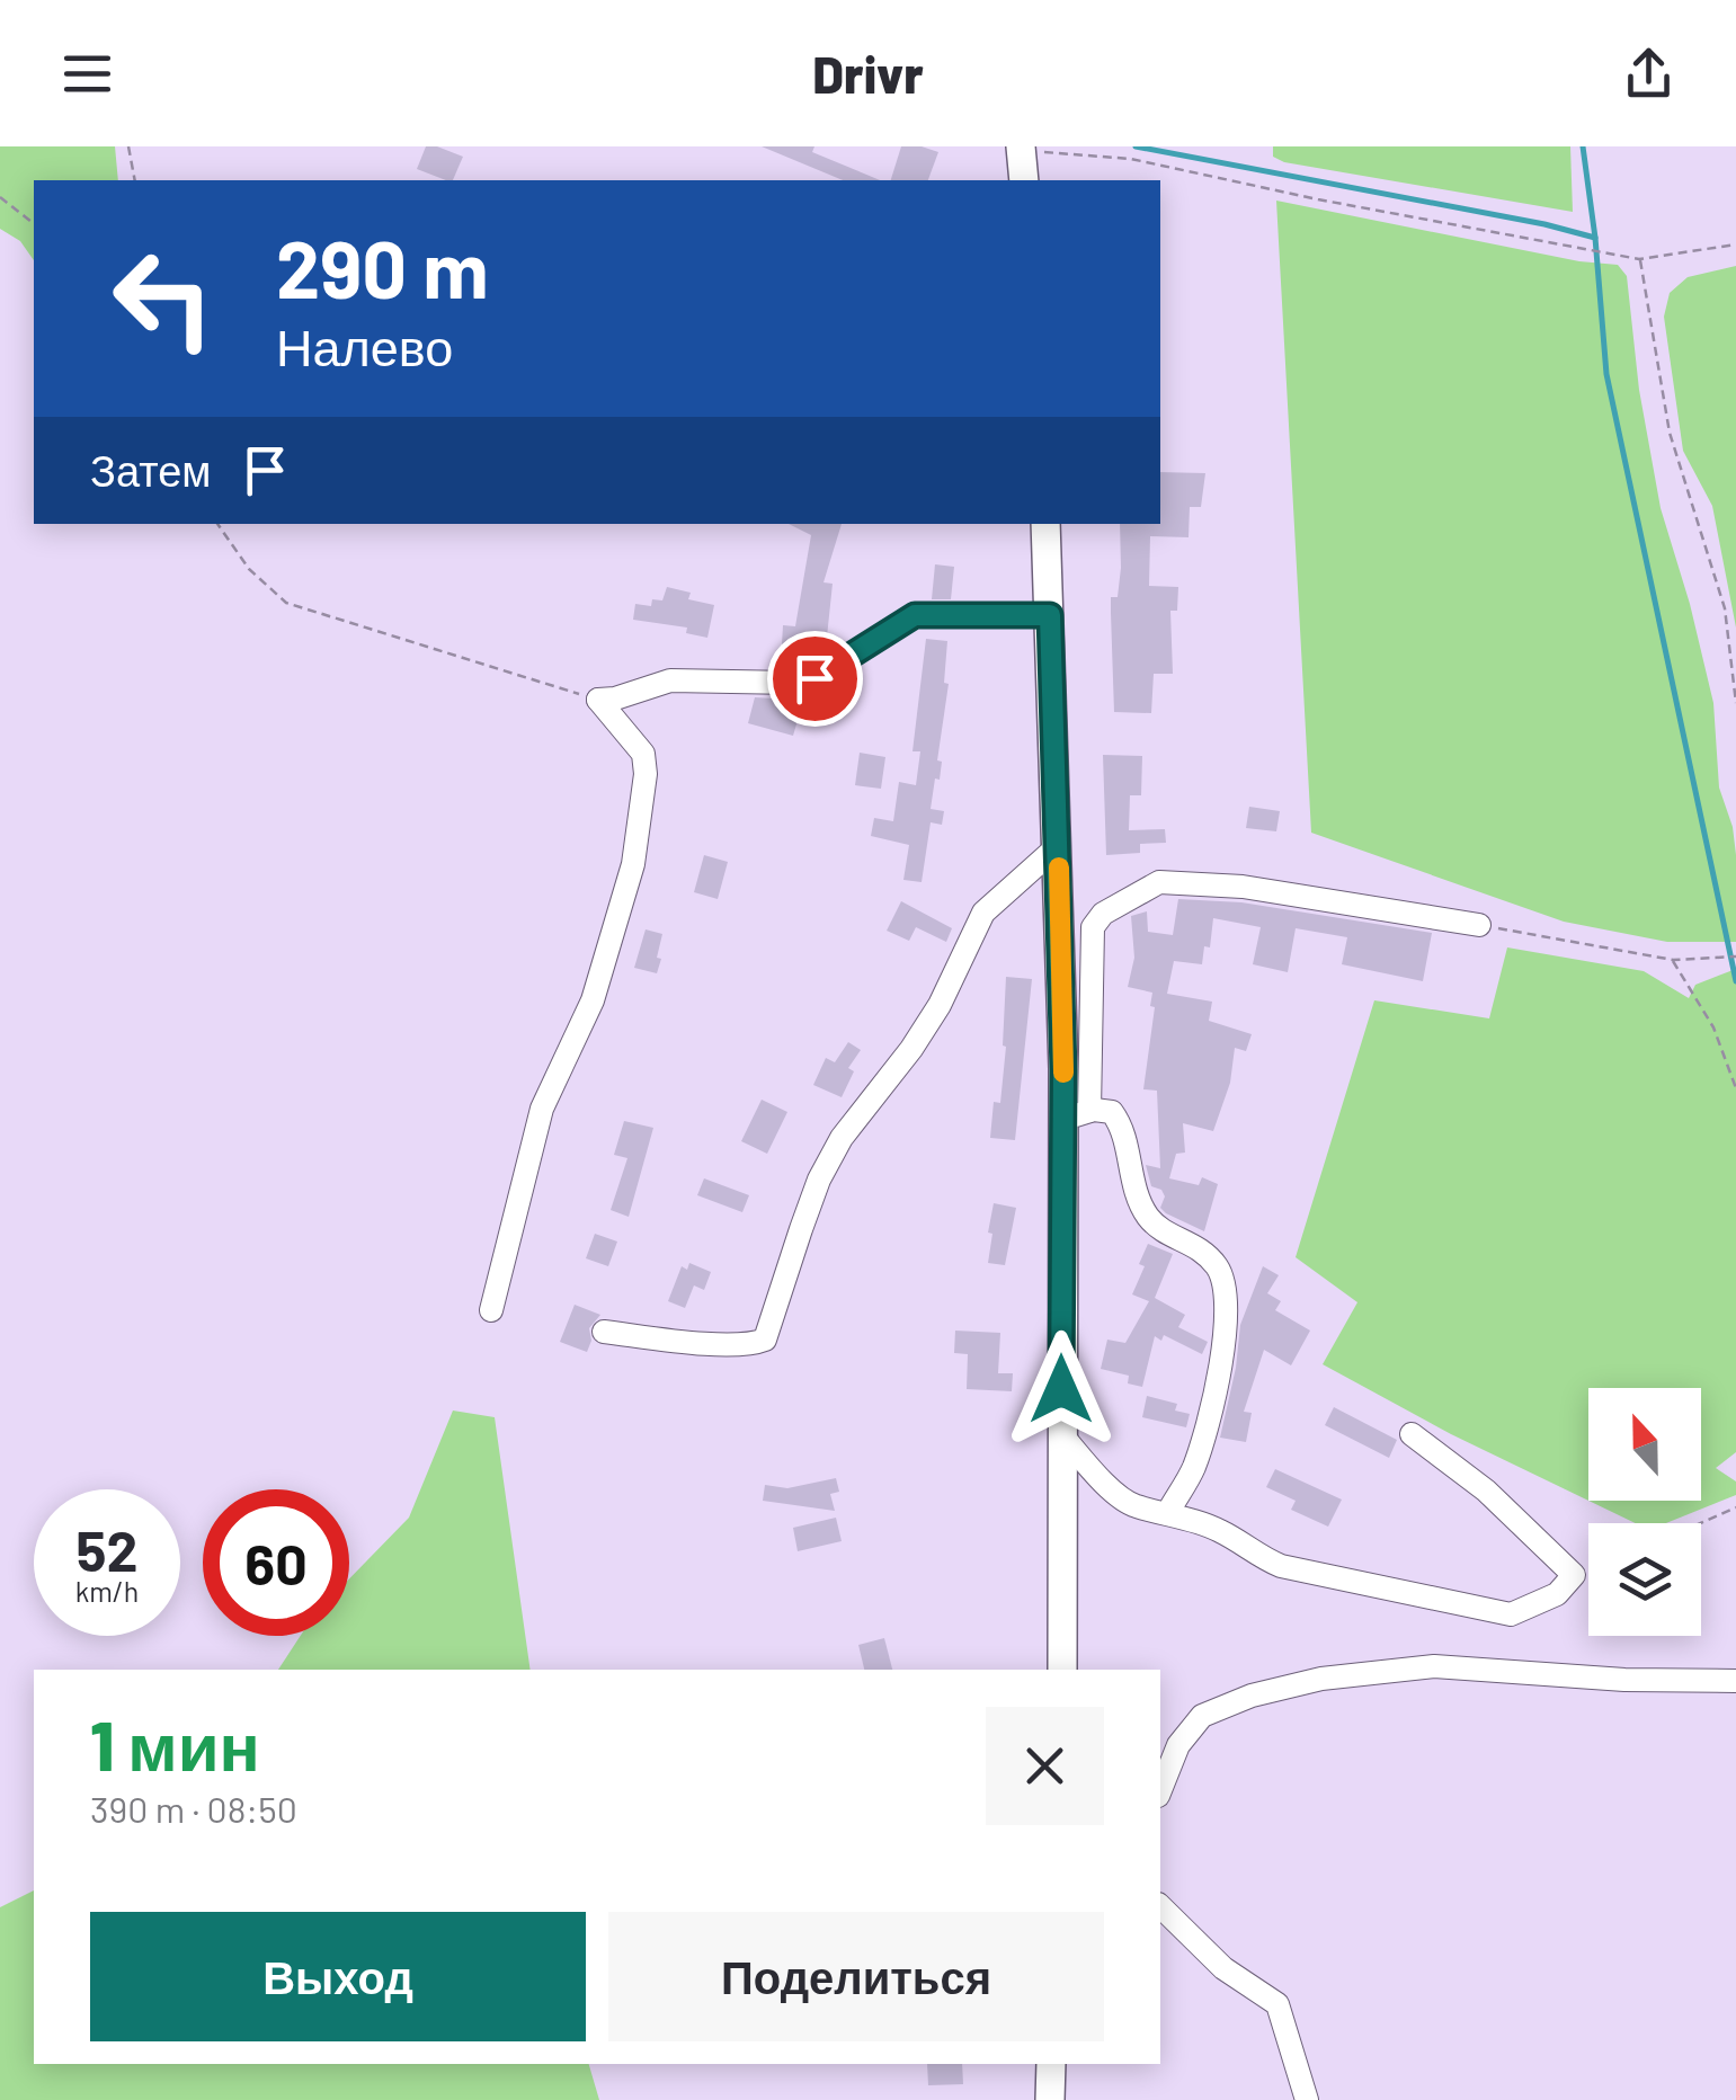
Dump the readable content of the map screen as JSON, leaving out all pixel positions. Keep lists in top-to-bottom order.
{
  "north": "top",
  "page": {
    "header": "Drivr",
    "turn": ["290 m", "Налево"],
    "then": "Затем",
    "speed": "52 km/h",
    "limit": "60",
    "heading": ["1 мин", "390 m · 08:50"],
    "buttons": ["Выход", "Поделиться"]
  }
}
